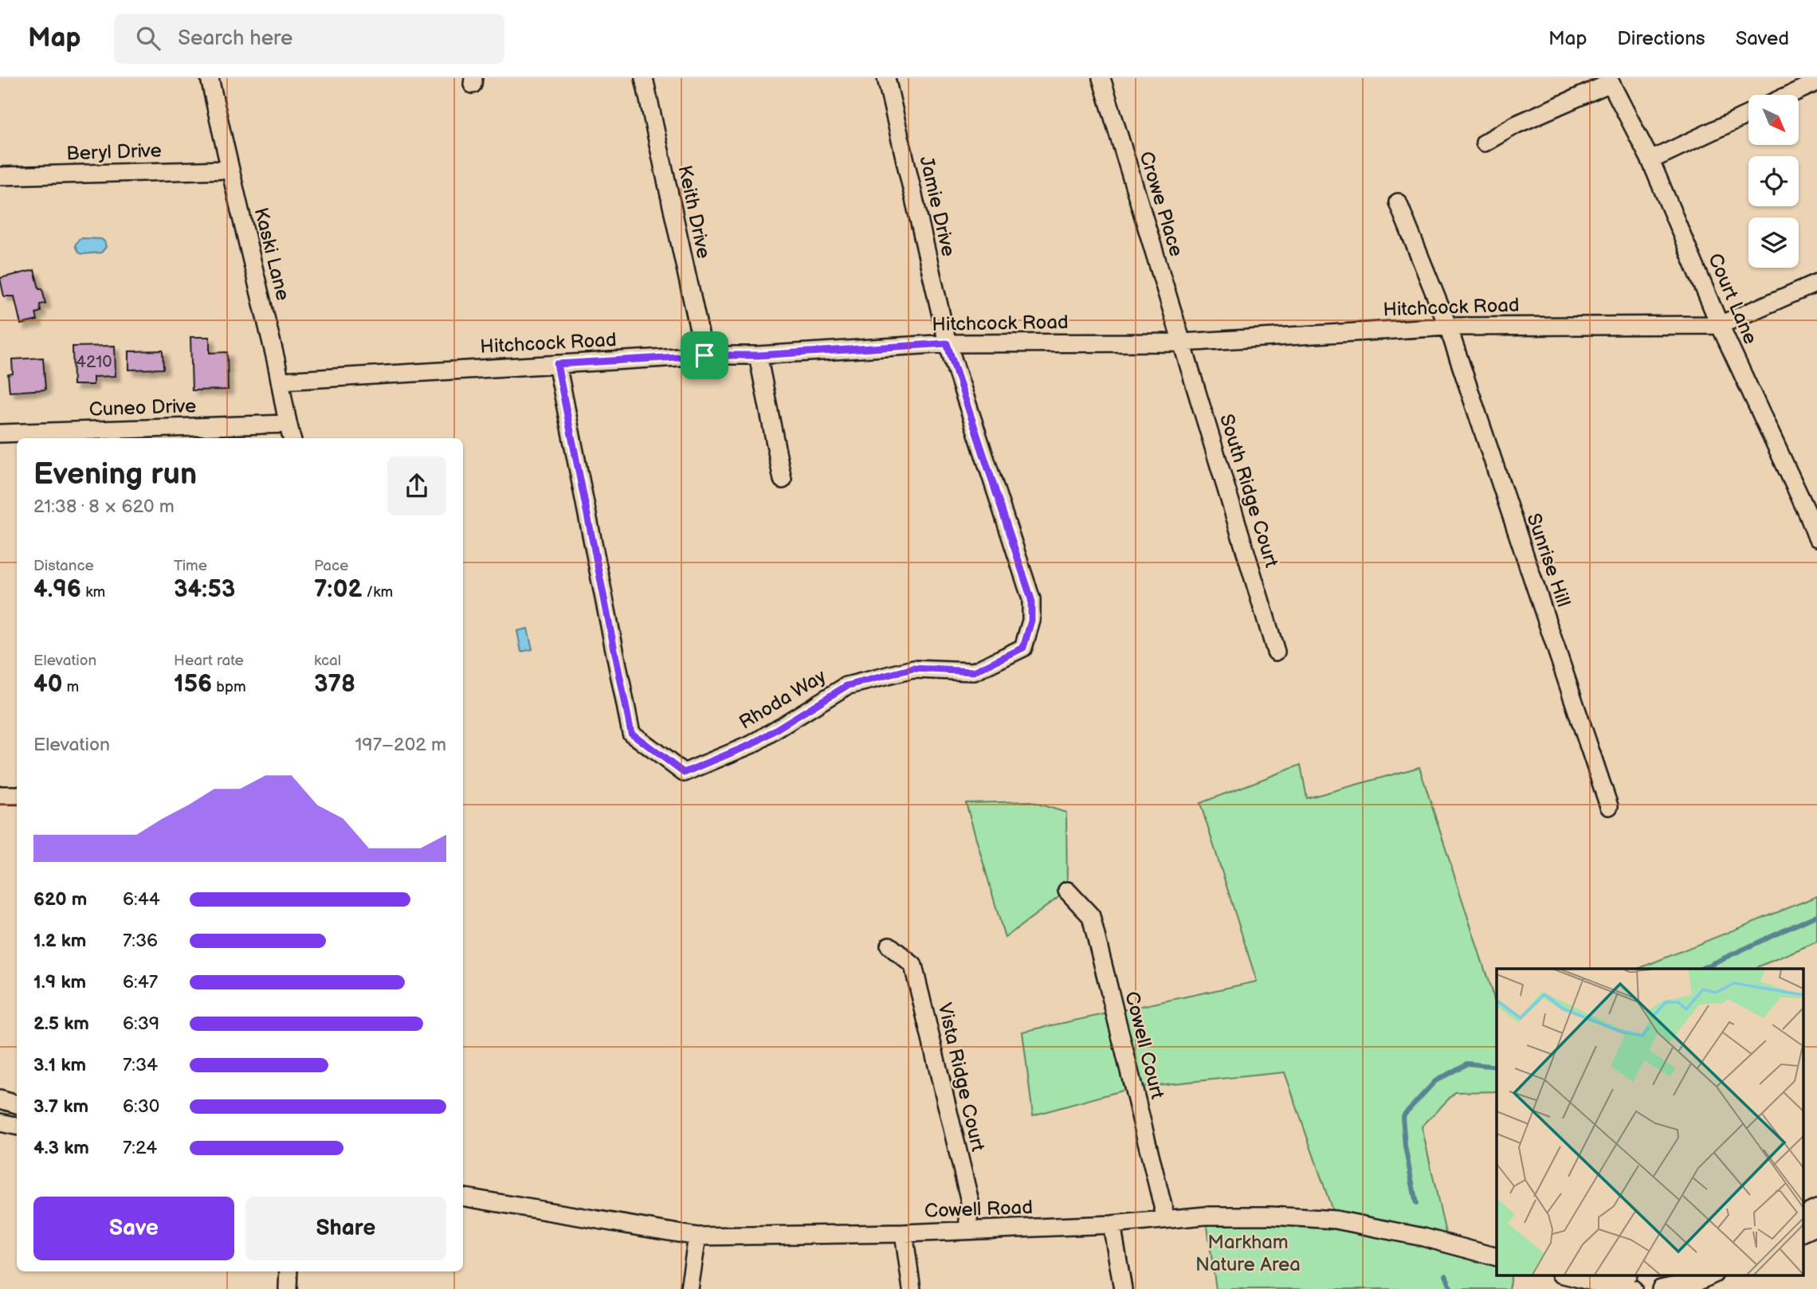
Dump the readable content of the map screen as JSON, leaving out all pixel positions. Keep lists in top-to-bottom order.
{
  "streets": {
    "street": [
      "Beryl Drive",
      "Crowe Place",
      "Jamie Drive",
      "Keith Drive",
      "Kaski Lane",
      "Court Lane",
      "Hitchcock Road",
      "Cuneo Drive",
      "South Ridge Court",
      "Sunrise Hill",
      "Rhoda Way",
      "Cowell Court",
      "Vista Ridge Court",
      "Cowell Road"
    ]
  },
  "crossings": [
    ["Beryl Drive", "Kaski Lane"],
    ["Crowe Place", "Hitchcock Road"],
    ["Crowe Place", "South Ridge Court"],
    ["Jamie Drive", "Hitchcock Road"],
    ["Jamie Drive", "Rhoda Way"],
    ["Keith Drive", "Hitchcock Road"],
    ["Kaski Lane", "Hitchcock Road"],
    ["Kaski Lane", "Cuneo Drive"],
    ["Court Lane", "Hitchcock Road"],
    ["Hitchcock Road", "South Ridge Court"],
    ["Hitchcock Road", "Sunrise Hill"],
    ["Hitchcock Road", "Rhoda Way"],
    ["Cowell Court", "Cowell Road"],
    ["Vista Ridge Court", "Cowell Road"]
  ],
  "parks": ["Markham Nature Area"],
  "house_numbers": ["4210"],
  "north": "bottom right",
  "page": {
    "header": "Map",
    "search": "Search here",
    "nav": ["Map", "Directions", "Saved"],
    "heading": ["Evening run", "21:38 · 8 × 620 m"],
    "stats": [
      ["Distance", "4.96 km"],
      ["Time", "34:53"],
      ["Pace", "7:02 /km"],
      ["Elevation", "40 m"],
      ["Heart rate", "156 bpm"],
      ["kcal", "378"]
    ],
    "chart": ["Elevation", "197–202 m"],
    "list": [
      {
        "name": "620 m",
        "note": "6:44"
      },
      {
        "name": "1.2 km",
        "note": "7:36"
      },
      {
        "name": "1.9 km",
        "note": "6:47"
      },
      {
        "name": "2.5 km",
        "note": "6:39"
      },
      {
        "name": "3.1 km",
        "note": "7:34"
      },
      {
        "name": "3.7 km",
        "note": "6:30"
      },
      {
        "name": "4.3 km",
        "note": "7:24"
      }
    ],
    "buttons": ["Save", "Share"]
  }
}
